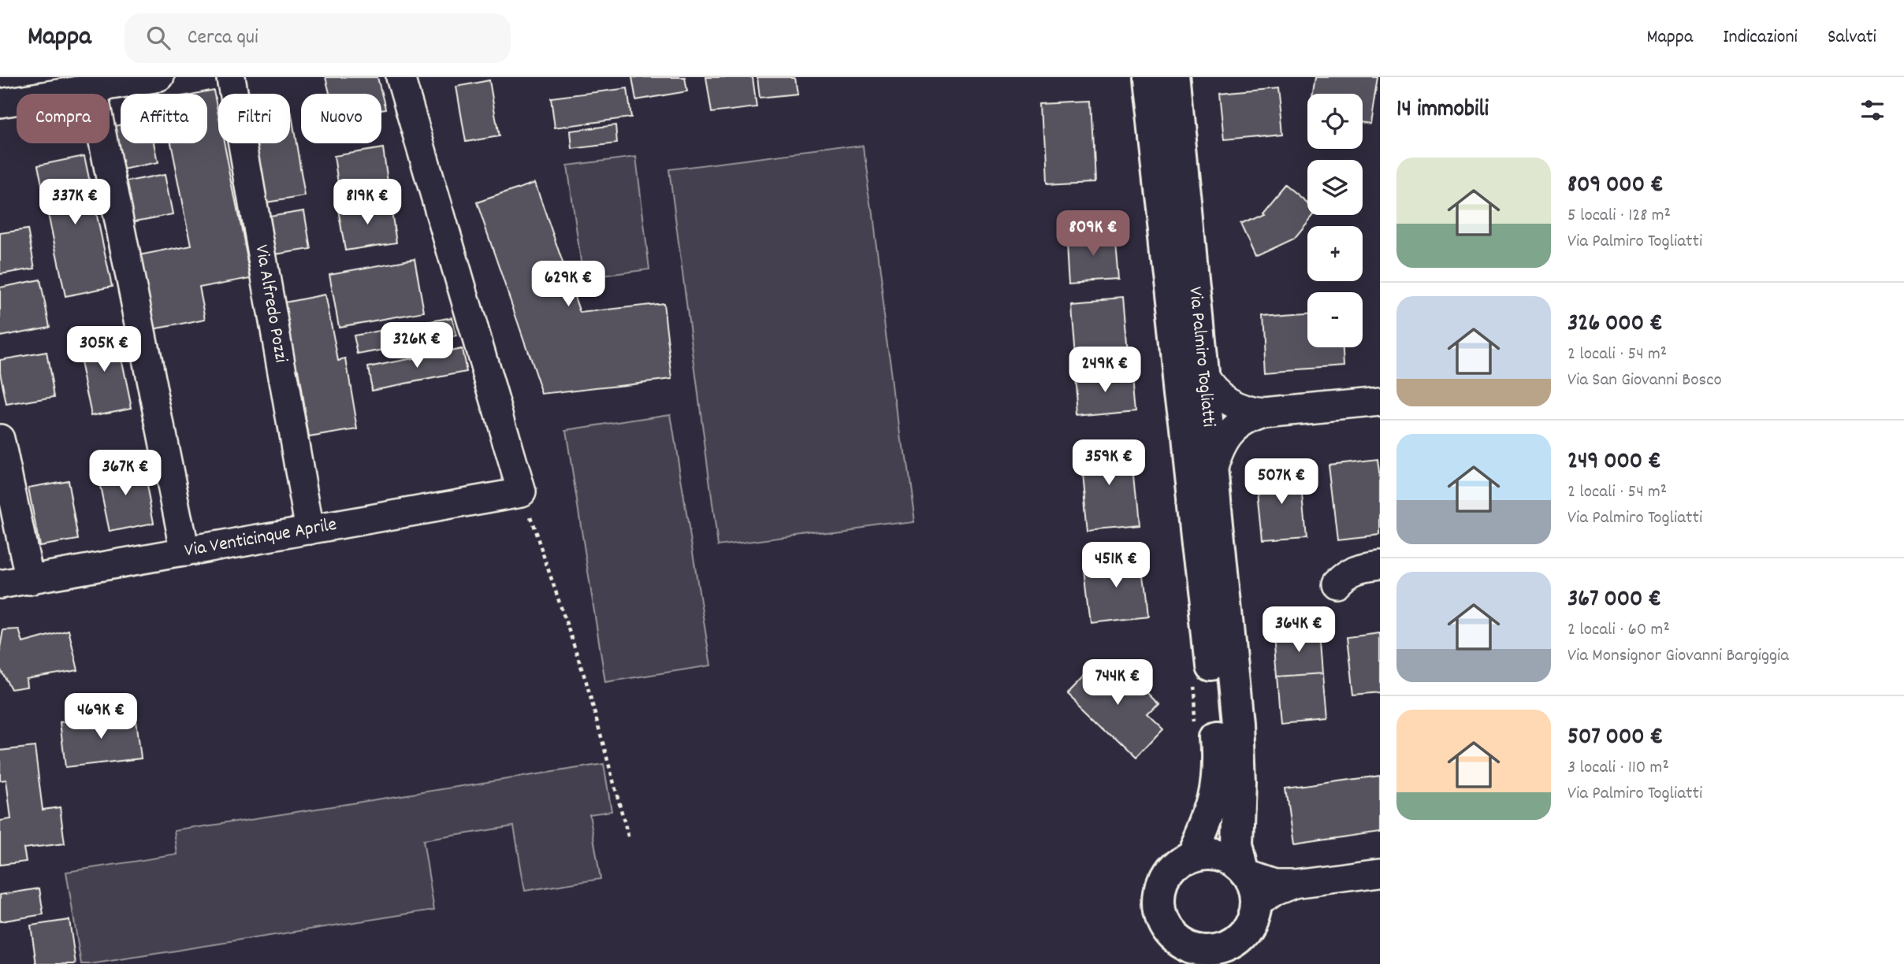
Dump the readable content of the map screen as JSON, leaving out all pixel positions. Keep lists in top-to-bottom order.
{
  "streets": {
    "street": ["Via Alfredo Pozzi", "Via Palmiro Togliatti", "Via Venticinque Aprile"]
  },
  "crossings": [
    ["Via Alfredo Pozzi", "Via Venticinque Aprile"]
  ],
  "page": {
    "header": "Mappa",
    "search": "Cerca qui",
    "nav": ["Mappa", "Indicazioni", "Salvati"],
    "heading": "14 immobili",
    "map_buttons": ["+", "−"],
    "chip": [
      "Compra",
      "Affitta",
      "Filtri",
      "Nuovo"
    ],
    "list": [
      {
        "name": "809 000 €",
        "note": "5 locali · 128 m² · Via Palmiro Togliatti"
      },
      {
        "name": "326 000 €",
        "note": "2 locali · 54 m² · Via San Giovanni Bosco"
      },
      {
        "name": "249 000 €",
        "note": "2 locali · 54 m² · Via Palmiro Togliatti"
      },
      {
        "name": "367 000 €",
        "note": "2 locali · 60 m² · Via Monsignor Giovanni Bargiggia"
      },
      {
        "name": "507 000 €",
        "note": "3 locali · 110 m² · Via Palmiro Togliatti"
      }
    ],
    "price": [
      "337K €",
      "819K €",
      "809K €",
      "629K €",
      "326K €",
      "305K €",
      "249K €",
      "359K €",
      "367K €",
      "507K €",
      "451K €",
      "364K €",
      "744K €",
      "469K €"
    ]
  }
}
